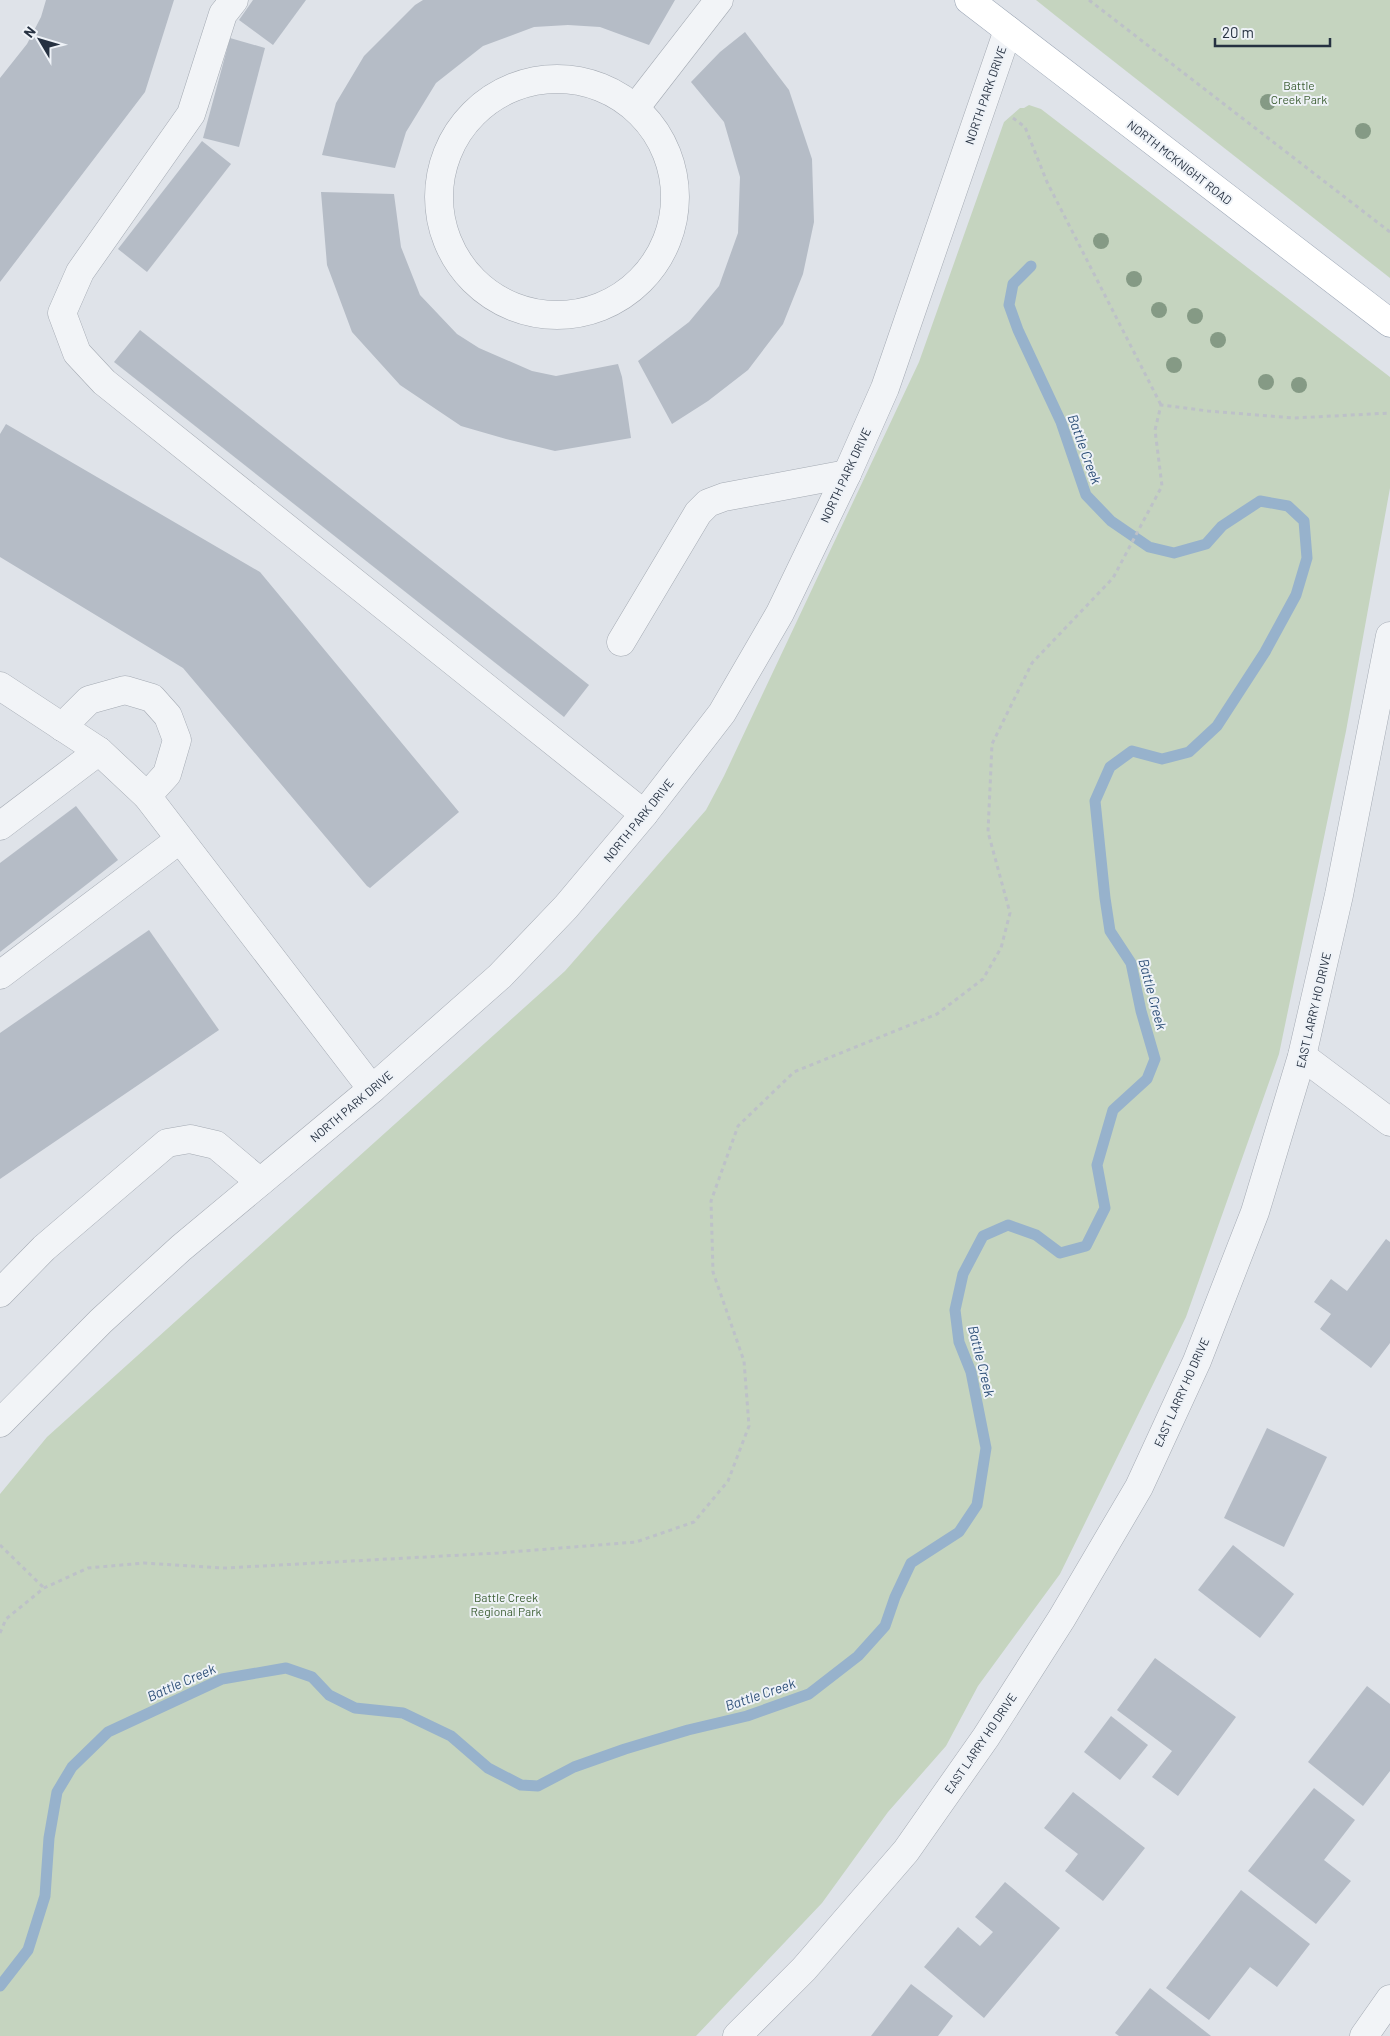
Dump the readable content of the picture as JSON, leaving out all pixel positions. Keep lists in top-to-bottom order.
{
  "streets": {
    "main road": ["NORTH MCKNIGHT ROAD"],
    "street": ["NORTH PARK DRIVE", "EAST LARRY HO DRIVE"]
  },
  "crossings": [
    ["NORTH PARK DRIVE", "NORTH MCKNIGHT ROAD"]
  ],
  "water": ["Battle Creek"],
  "parks": ["Battle Creek Park", "Battle Creek Regional Park"],
  "scale_bar": "20 m",
  "north": "top left"
}
